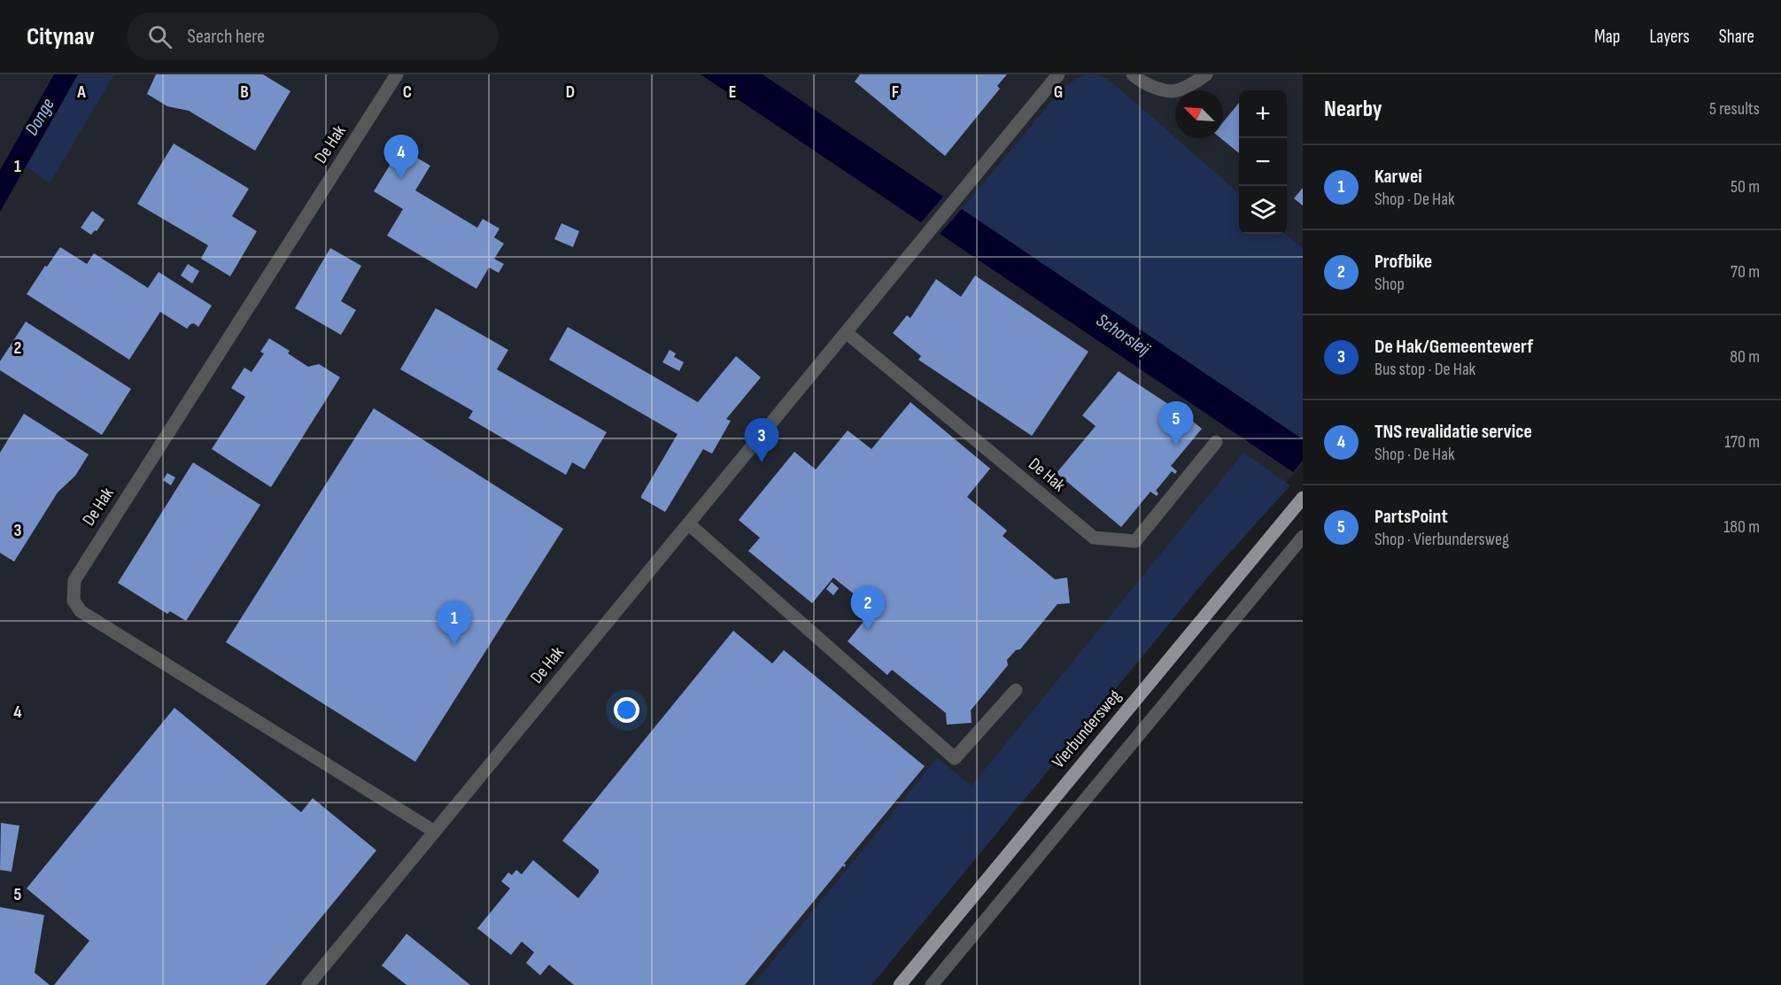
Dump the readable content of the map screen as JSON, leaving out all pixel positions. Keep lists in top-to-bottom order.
{
  "streets": {
    "main road": ["Vierbundersweg"],
    "street": ["De Hak"]
  },
  "water": ["Donge", "Schorsleij"],
  "north": "top left",
  "page": {
    "header": "Citynav",
    "search": "Search here",
    "nav": ["Map", "Layers", "Share"],
    "heading": ["Nearby", "5 results"],
    "map_buttons": ["+", "−"],
    "pins": [
      "4",
      "5",
      "3",
      "2",
      "1"
    ],
    "list": [
      {
        "mark": "1",
        "name": "Karwei",
        "note": "Shop · De Hak",
        "value": "50 m"
      },
      {
        "mark": "2",
        "name": "Profbike",
        "note": "Shop",
        "value": "70 m"
      },
      {
        "mark": "3",
        "name": "De Hak/Gemeentewerf",
        "note": "Bus stop · De Hak",
        "value": "80 m"
      },
      {
        "mark": "4",
        "name": "TNS revalidatie service",
        "note": "Shop · De Hak",
        "value": "170 m"
      },
      {
        "mark": "5",
        "name": "PartsPoint",
        "note": "Shop · Vierbundersweg",
        "value": "180 m"
      }
    ]
  },
  "grid": {
    "columns": [
      "A",
      "B",
      "C",
      "D",
      "E",
      "F",
      "G"
    ],
    "rows": [
      "1",
      "2",
      "3",
      "4",
      "5"
    ]
  }
}
